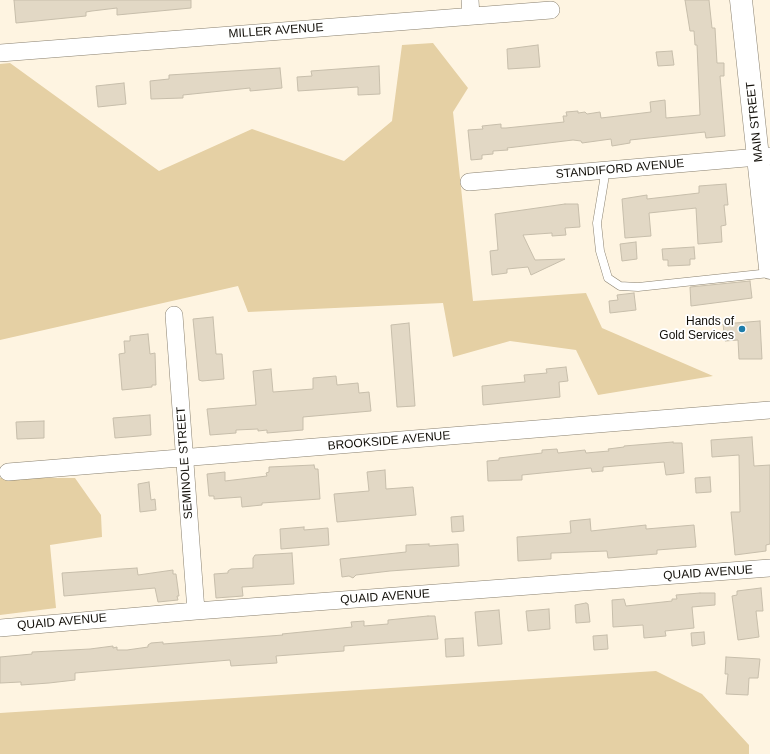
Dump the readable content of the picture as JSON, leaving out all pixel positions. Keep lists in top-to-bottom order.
{
  "streets": {
    "main road": ["MAIN STREET"],
    "street": [
      "MILLER AVENUE",
      "STANDIFORD AVENUE",
      "BROOKSIDE AVENUE",
      "SEMINOLE STREET",
      "QUAID AVENUE"
    ]
  },
  "crossings": [
    ["MAIN STREET", "STANDIFORD AVENUE"],
    ["BROOKSIDE AVENUE", "SEMINOLE STREET"],
    ["SEMINOLE STREET", "QUAID AVENUE"]
  ],
  "places": ["Hands of Gold Services"]
}
